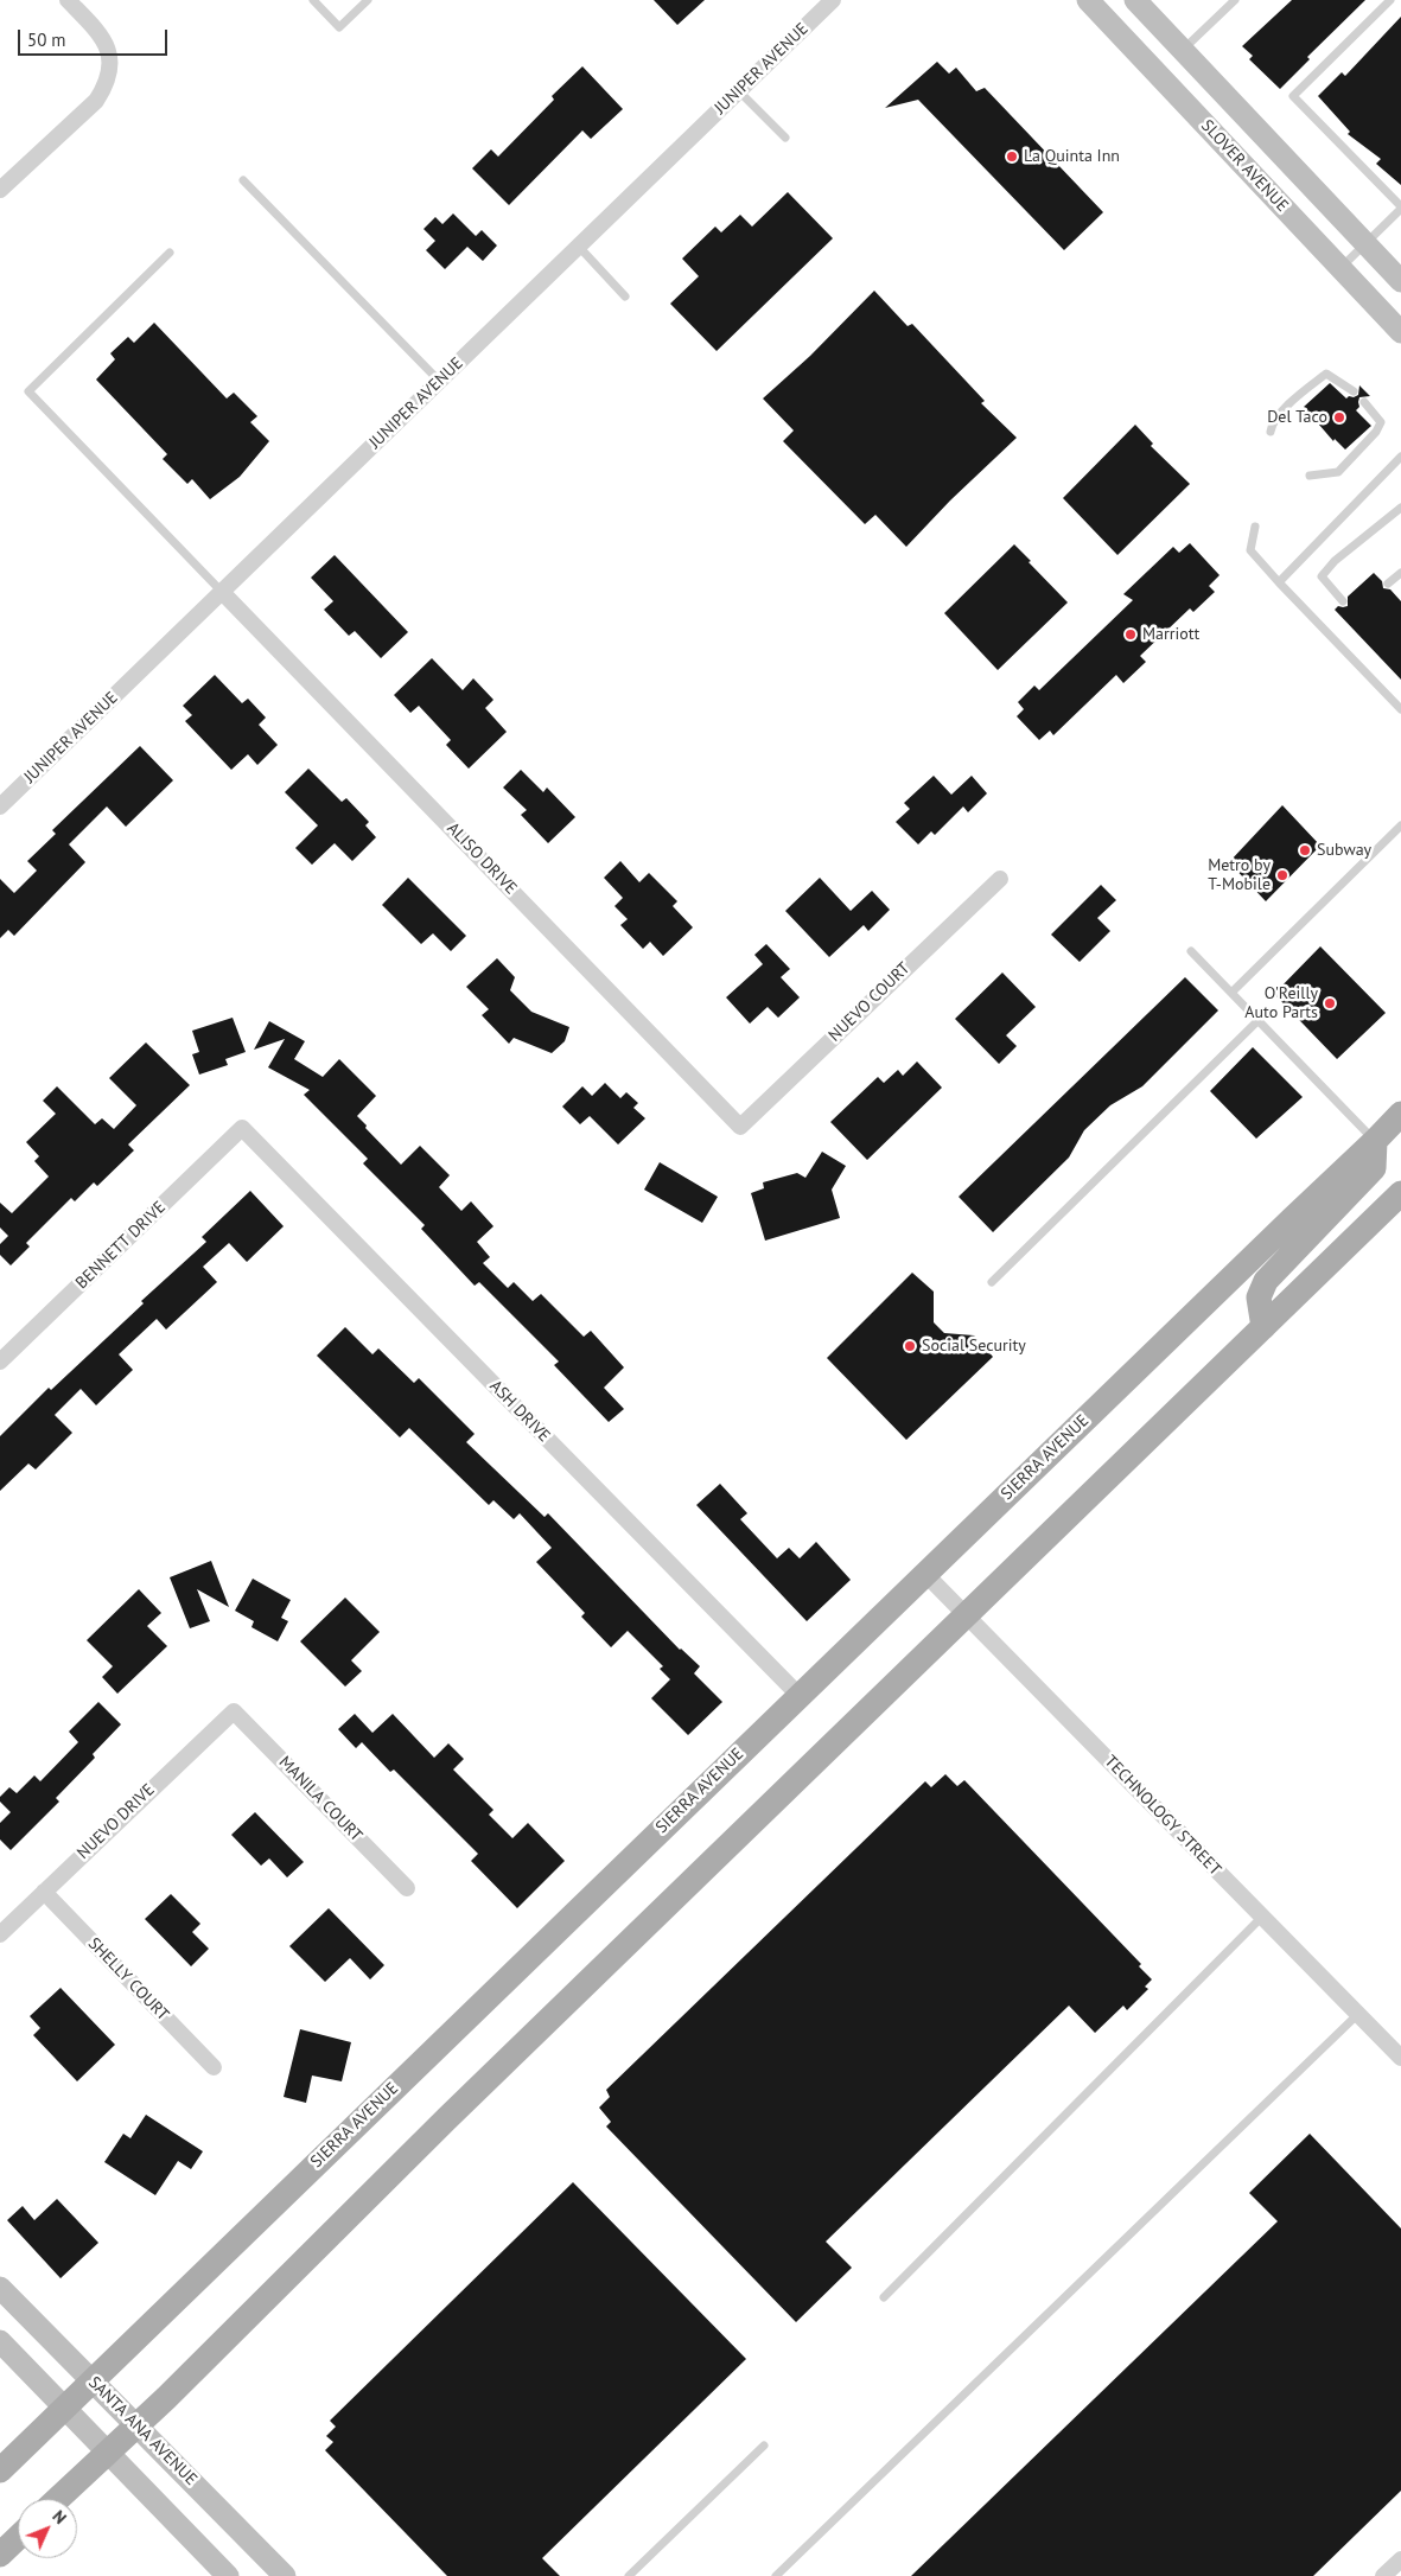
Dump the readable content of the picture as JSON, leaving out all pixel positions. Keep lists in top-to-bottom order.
{
  "streets": {
    "main road": ["SLOVER AVENUE", "SIERRA AVENUE", "SANTA ANA AVENUE"],
    "street": [
      "JUNIPER AVENUE",
      "ALISO DRIVE",
      "NUEVO COURT",
      "BENNETT DRIVE",
      "ASH DRIVE",
      "MANILA COURT",
      "TECHNOLOGY STREET",
      "NUEVO DRIVE",
      "SHELLY COURT"
    ]
  },
  "crossings": [
    ["JUNIPER AVENUE", "ALISO DRIVE"],
    ["ALISO DRIVE", "NUEVO COURT"],
    ["BENNETT DRIVE", "ASH DRIVE"],
    ["ASH DRIVE", "SIERRA AVENUE"],
    ["SIERRA AVENUE", "TECHNOLOGY STREET"],
    ["SIERRA AVENUE", "SANTA ANA AVENUE"],
    ["MANILA COURT", "NUEVO DRIVE"],
    ["NUEVO DRIVE", "SHELLY COURT"]
  ],
  "places": [
    "La Quinta Inn",
    "Del Taco",
    "Marriott",
    "Subway",
    "Metro by T-Mobile",
    "O'Reilly Auto Parts",
    "Social Security"
  ],
  "scale_bar": "50 m",
  "north": "top right"
}
